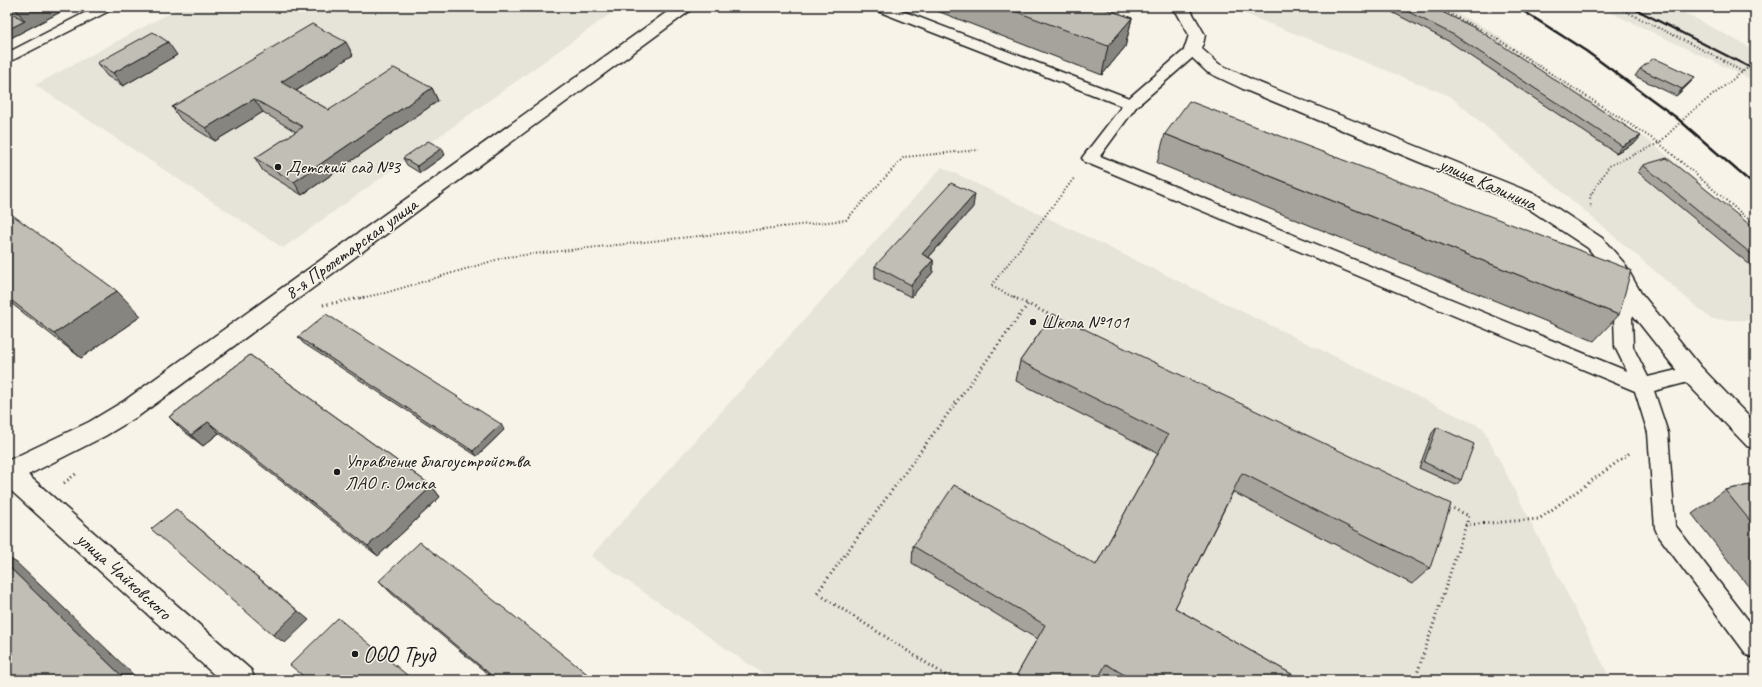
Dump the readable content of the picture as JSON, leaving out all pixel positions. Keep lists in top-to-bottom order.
{
  "streets": {
    "street": ["улица Калинина", "8-я Пролетарская улица", "улица Чайковского"]
  },
  "crossings": [
    ["8-я Пролетарская улица", "улица Чайковского"]
  ],
  "places": [
    "Детский сад №3",
    "Школа №101",
    "Управление благоустройства ЛАО г. Омска",
    "ООО Труд"
  ]
}
